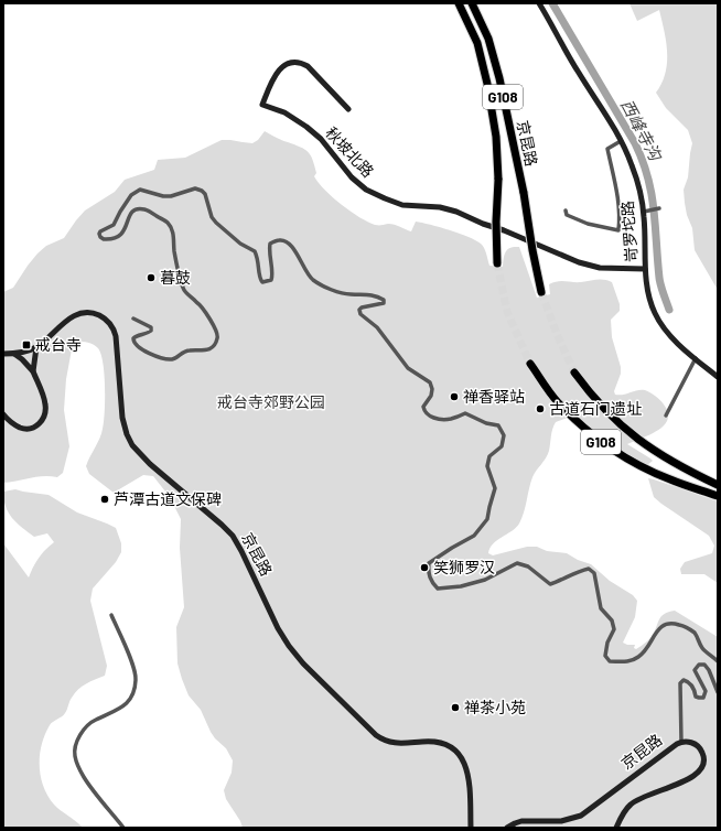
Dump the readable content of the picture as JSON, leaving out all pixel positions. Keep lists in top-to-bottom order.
{
  "streets": {
    "highway": ["G108", "京昆路"],
    "main road": ["秋坡北路", "岢罗坨路"]
  },
  "crossings": [
    ["秋坡北路", "岢罗坨路"]
  ],
  "water": ["西峰寺沟"],
  "parks": ["戒台寺郊野公园"],
  "places": {
    "other": [
      "暮鼓",
      "禅香驿站",
      "古道石门遗址",
      "芦潭古道文保碑",
      "笑狮罗汉",
      "禅茶小苑"
    ],
    "transit": ["戒台寺"]
  }
}
